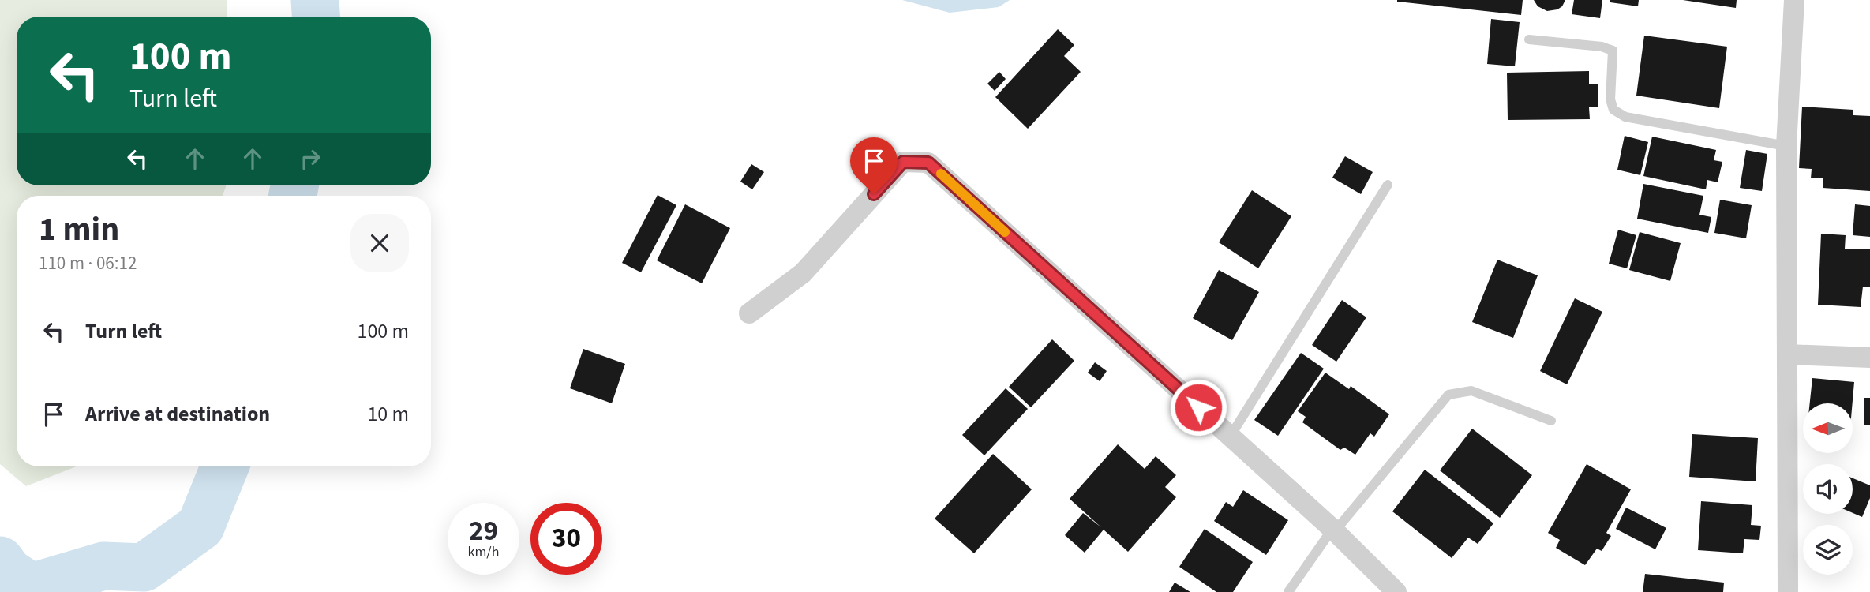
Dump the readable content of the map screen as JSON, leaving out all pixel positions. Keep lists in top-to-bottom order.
{
  "north": "left",
  "page": {
    "turn": ["100 m", "Turn left"],
    "heading": ["1 min", "110 m · 06:12"],
    "list": [
      {
        "name": "Turn left",
        "value": "100 m"
      },
      {
        "name": "Arrive at destination",
        "value": "10 m"
      }
    ],
    "speed": "29 km/h",
    "limit": "30"
  }
}
